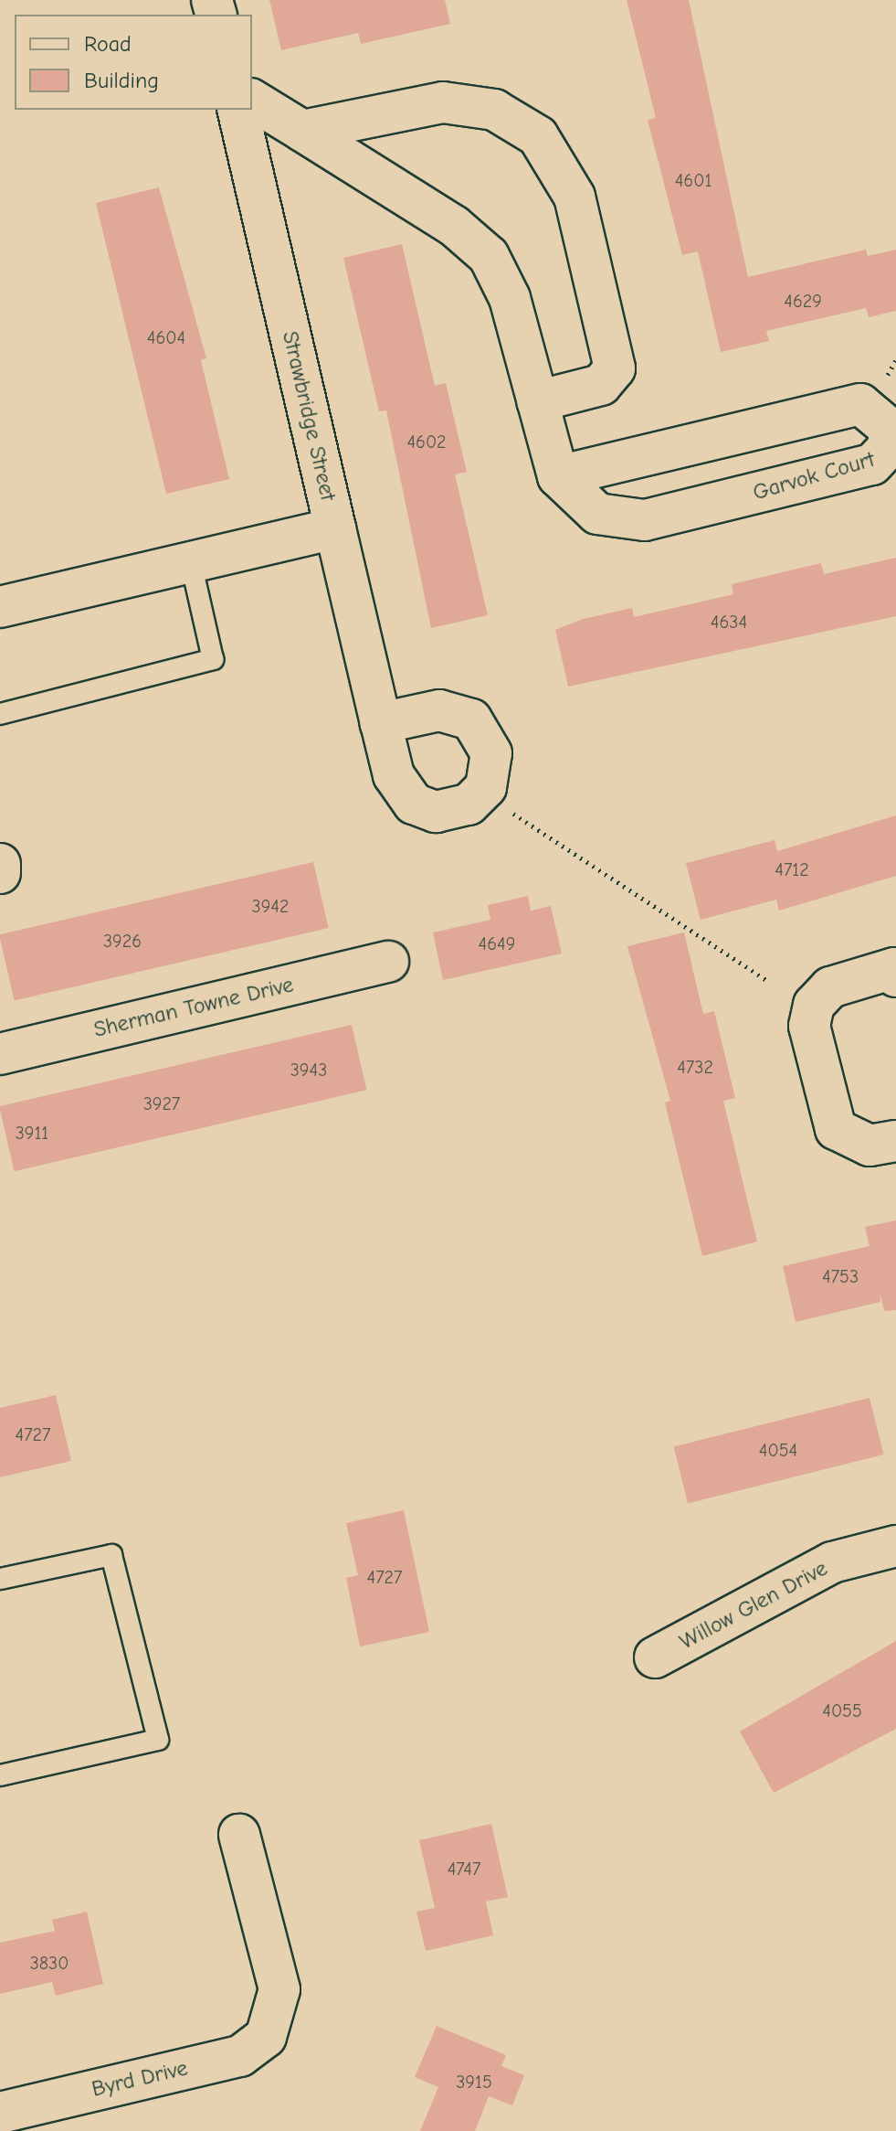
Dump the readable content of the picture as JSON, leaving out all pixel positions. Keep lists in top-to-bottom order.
{
  "streets": {
    "street": [
      "Strawbridge Street",
      "Garvok Court",
      "Sherman Towne Drive",
      "Willow Glen Drive",
      "Byrd Drive"
    ]
  },
  "house_numbers": [
    "4601",
    "4629",
    "4604",
    "4602",
    "4634",
    "4712",
    "3942",
    "3926",
    "4649",
    "4732",
    "3943",
    "3927",
    "3911",
    "4753",
    "4727",
    "4054",
    "4727",
    "4055",
    "4747",
    "3830",
    "3915"
  ],
  "legend": ["Road", "Building"]
}
